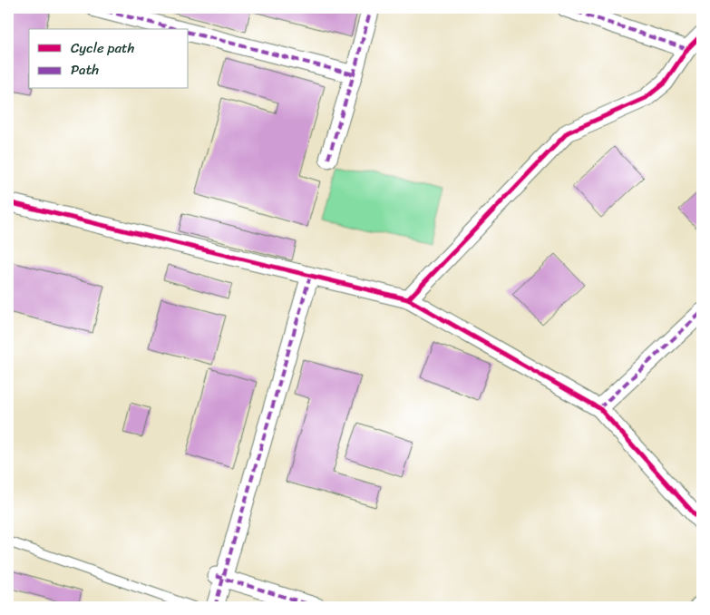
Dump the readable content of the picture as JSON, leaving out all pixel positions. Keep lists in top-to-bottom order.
{
  "legend": ["Cycle path", "Path"]
}
